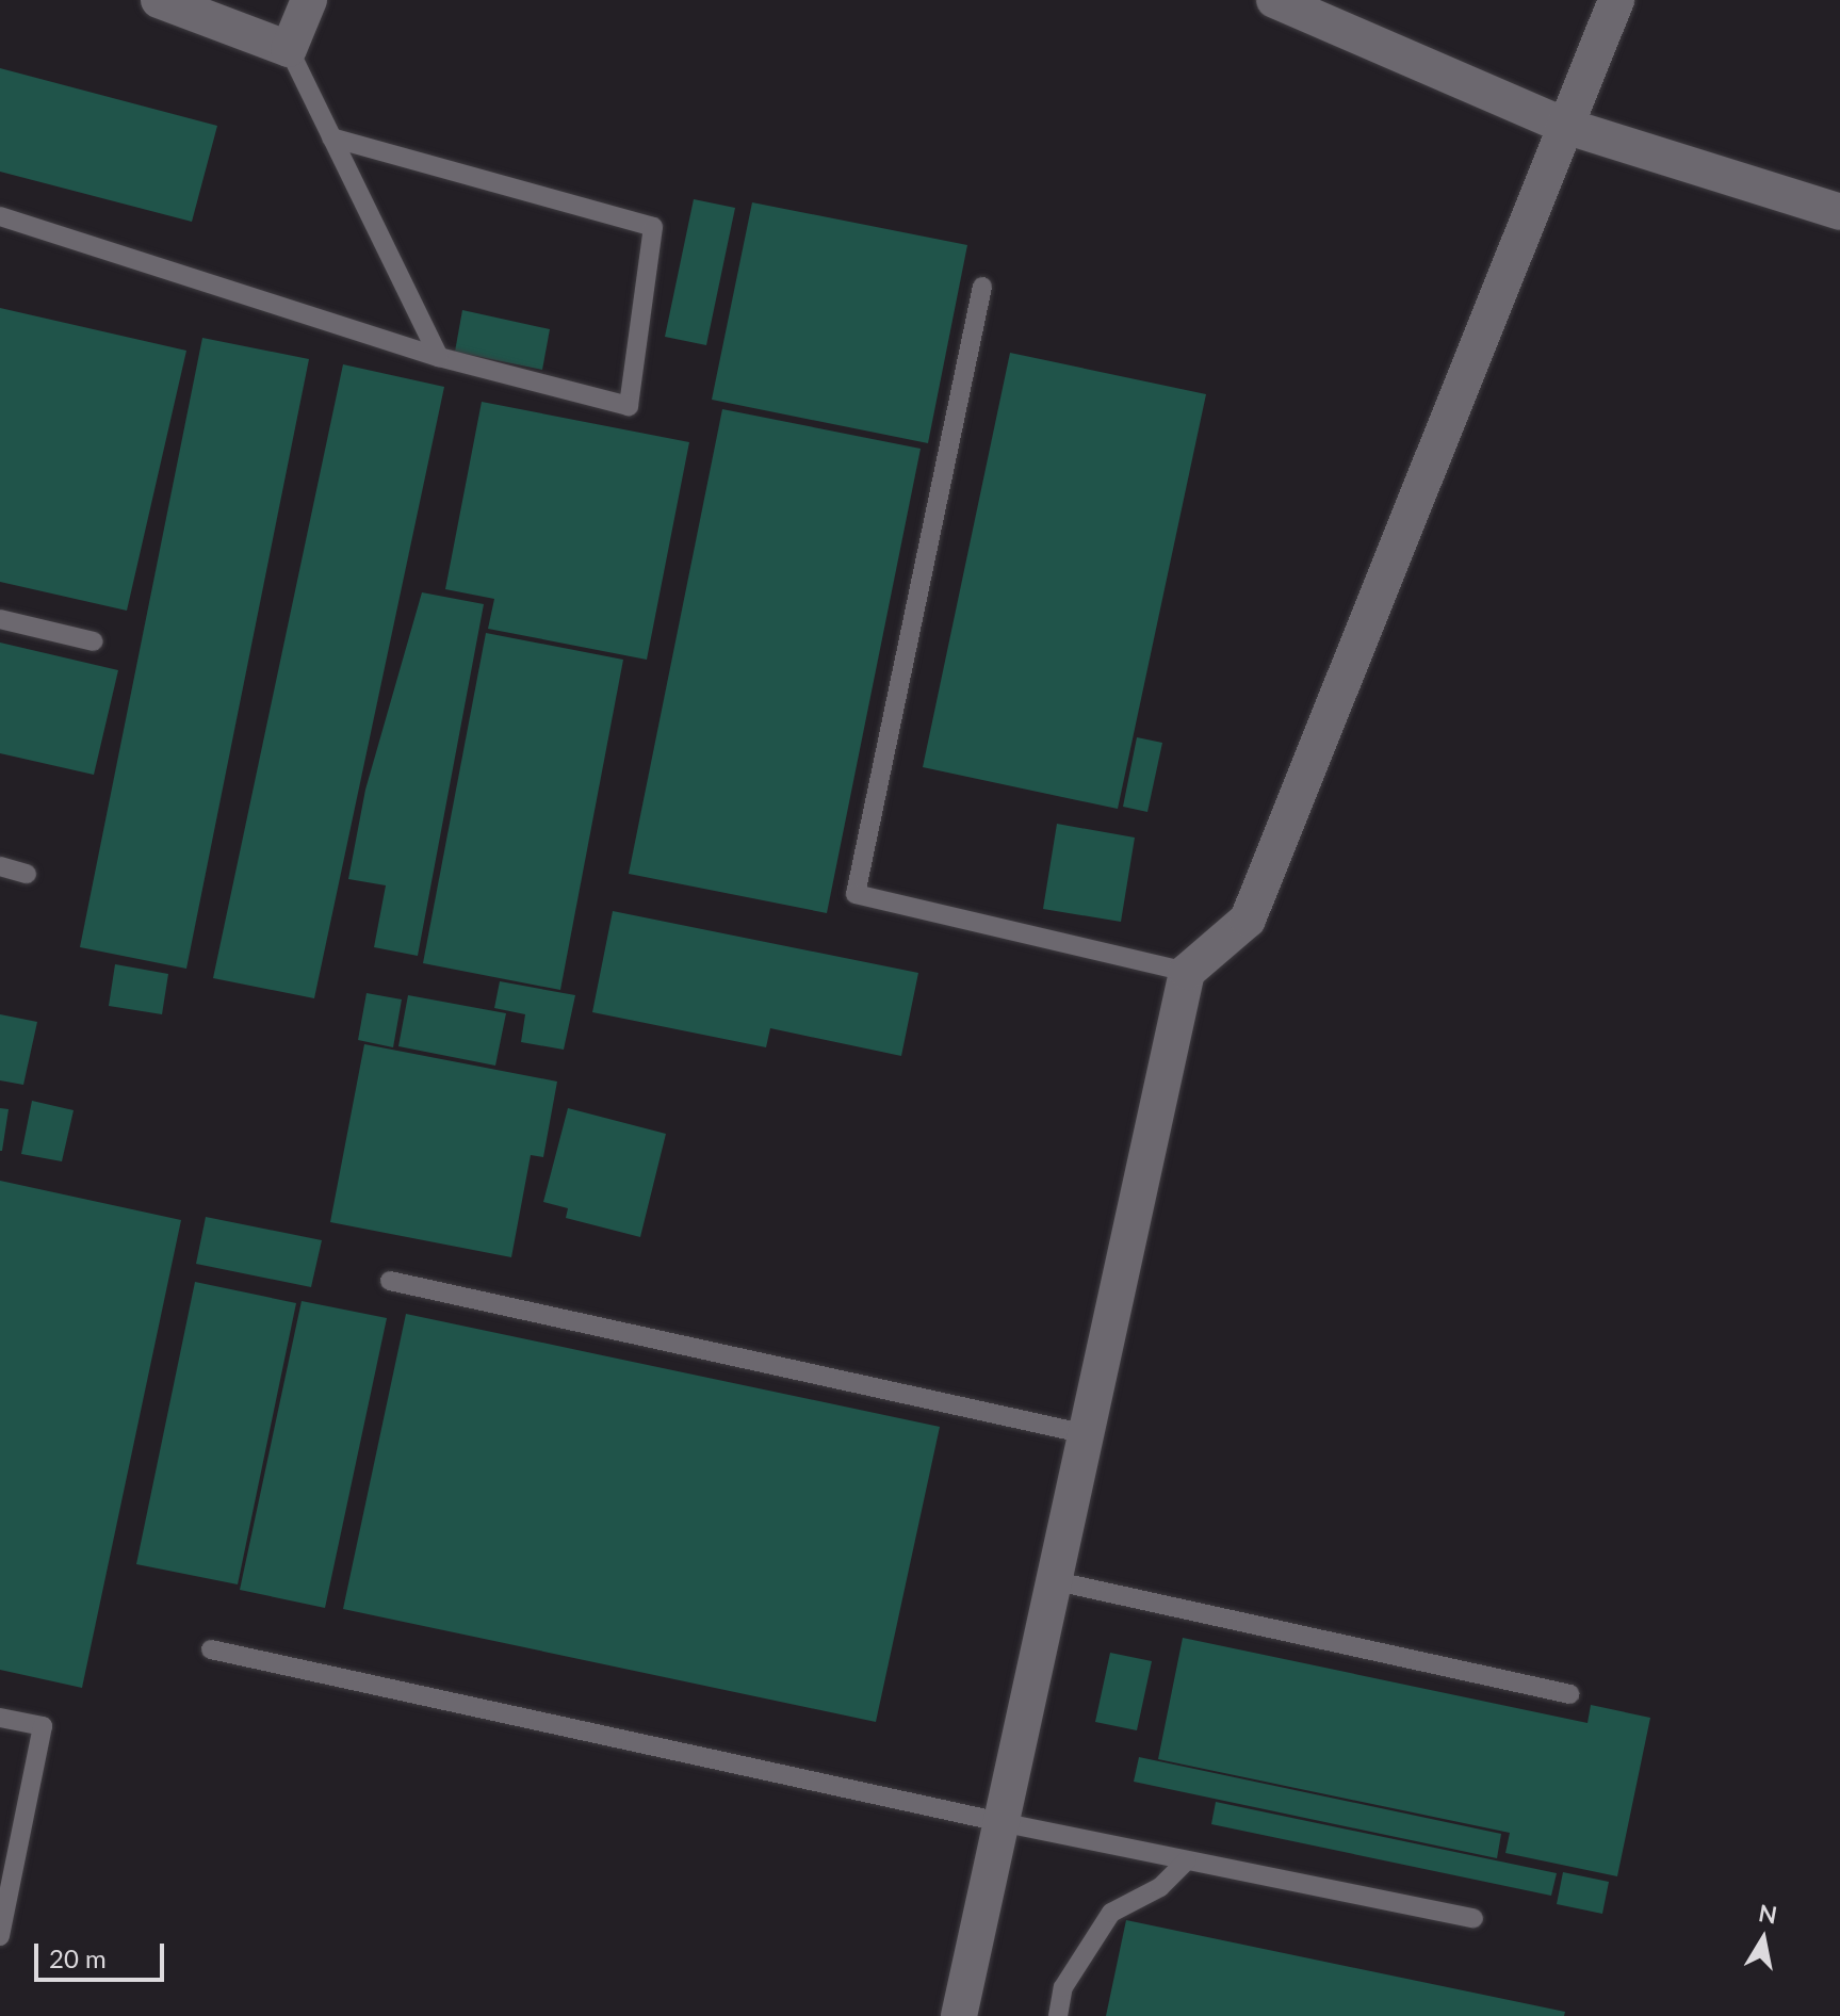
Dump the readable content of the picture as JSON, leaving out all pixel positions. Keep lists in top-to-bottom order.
{
  "scale_bar": "20 m",
  "north": "top"
}
